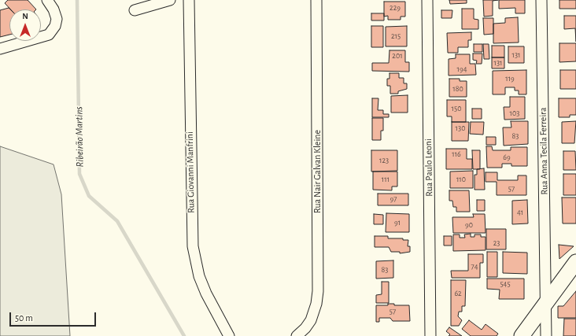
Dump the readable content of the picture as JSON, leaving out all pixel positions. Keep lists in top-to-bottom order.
{
  "streets": {
    "street": [
      "Rua Anna Tecila Ferreira",
      "Rua Paulo Leoni",
      "Rua Nair Galvan Kleine",
      "Rua Giovanni Manfrini"
    ]
  },
  "water": ["Ribeirão Martins"],
  "house_numbers": [
    "229",
    "215",
    "131",
    "201",
    "131",
    "194",
    "119",
    "180",
    "150",
    "103",
    "130",
    "83",
    "116",
    "69",
    "123",
    "111",
    "110",
    "57",
    "97",
    "41",
    "91",
    "90",
    "23",
    "74",
    "83",
    "545",
    "62",
    "57"
  ],
  "scale_bar": "50 m",
  "north": "top"
}
